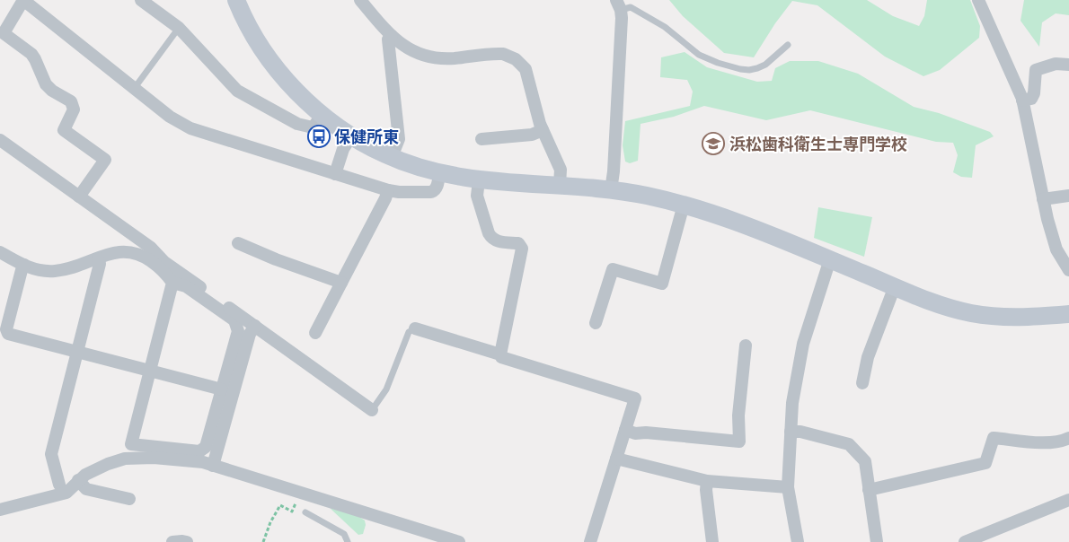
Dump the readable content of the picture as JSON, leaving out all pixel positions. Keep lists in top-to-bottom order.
{
  "places": {
    "bus stop": ["保健所東"],
    "school or university": ["浜松歯科衛生士専門学校"]
  }
}
